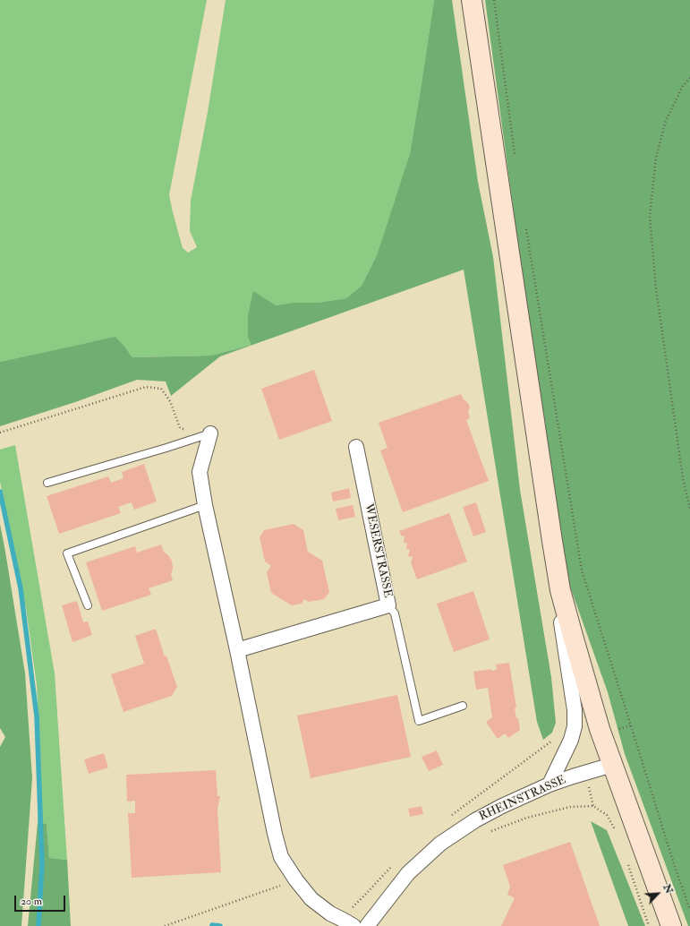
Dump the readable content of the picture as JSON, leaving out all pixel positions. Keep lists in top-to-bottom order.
{
  "streets": {
    "street": ["WESERSTRASSE", "RHEINSTRASSE"]
  },
  "scale_bar": "20 m",
  "north": "top right"
}
